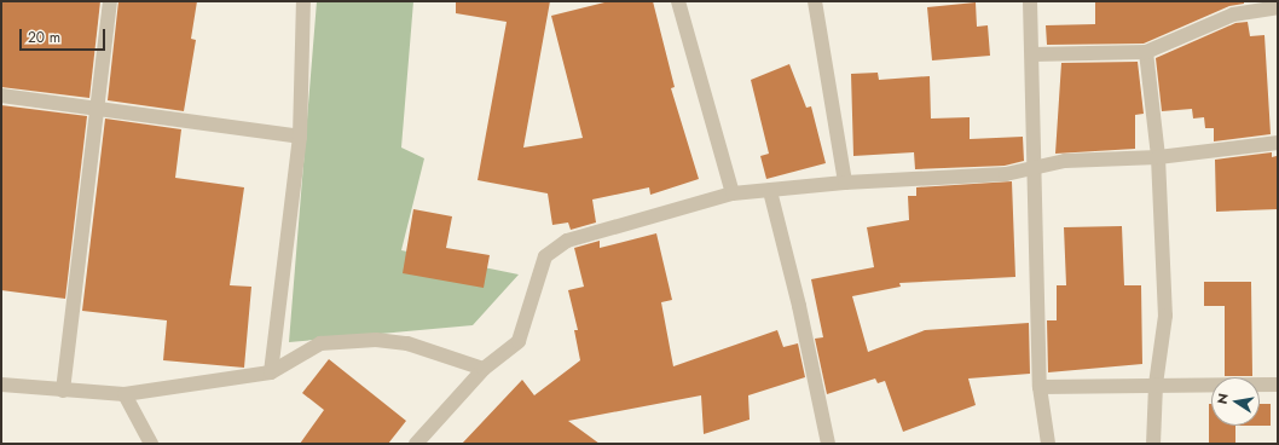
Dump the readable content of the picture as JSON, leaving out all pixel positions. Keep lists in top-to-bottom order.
{
  "scale_bar": "20 m",
  "north": "left"
}
